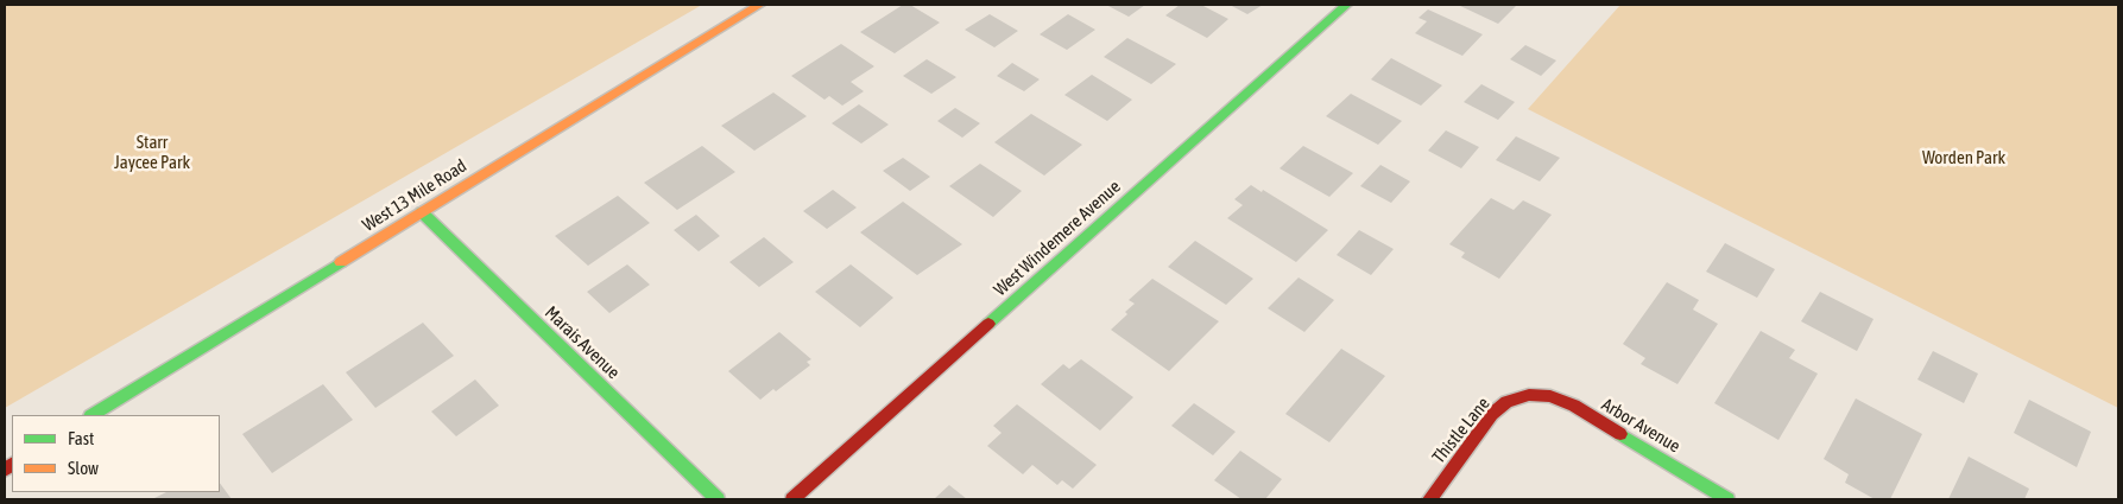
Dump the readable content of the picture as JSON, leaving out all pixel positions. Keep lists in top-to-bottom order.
{
  "streets": {
    "street": [
      "West 13 Mile Road",
      "West Windemere Avenue",
      "Marais Avenue",
      "Arbor Avenue",
      "Thistle Lane"
    ]
  },
  "crossings": [
    ["West 13 Mile Road", "Marais Avenue"],
    ["Arbor Avenue", "Thistle Lane"]
  ],
  "parks": ["Starr Jaycee Park", "Worden Park"],
  "legend": ["Fast", "Slow"]
}
